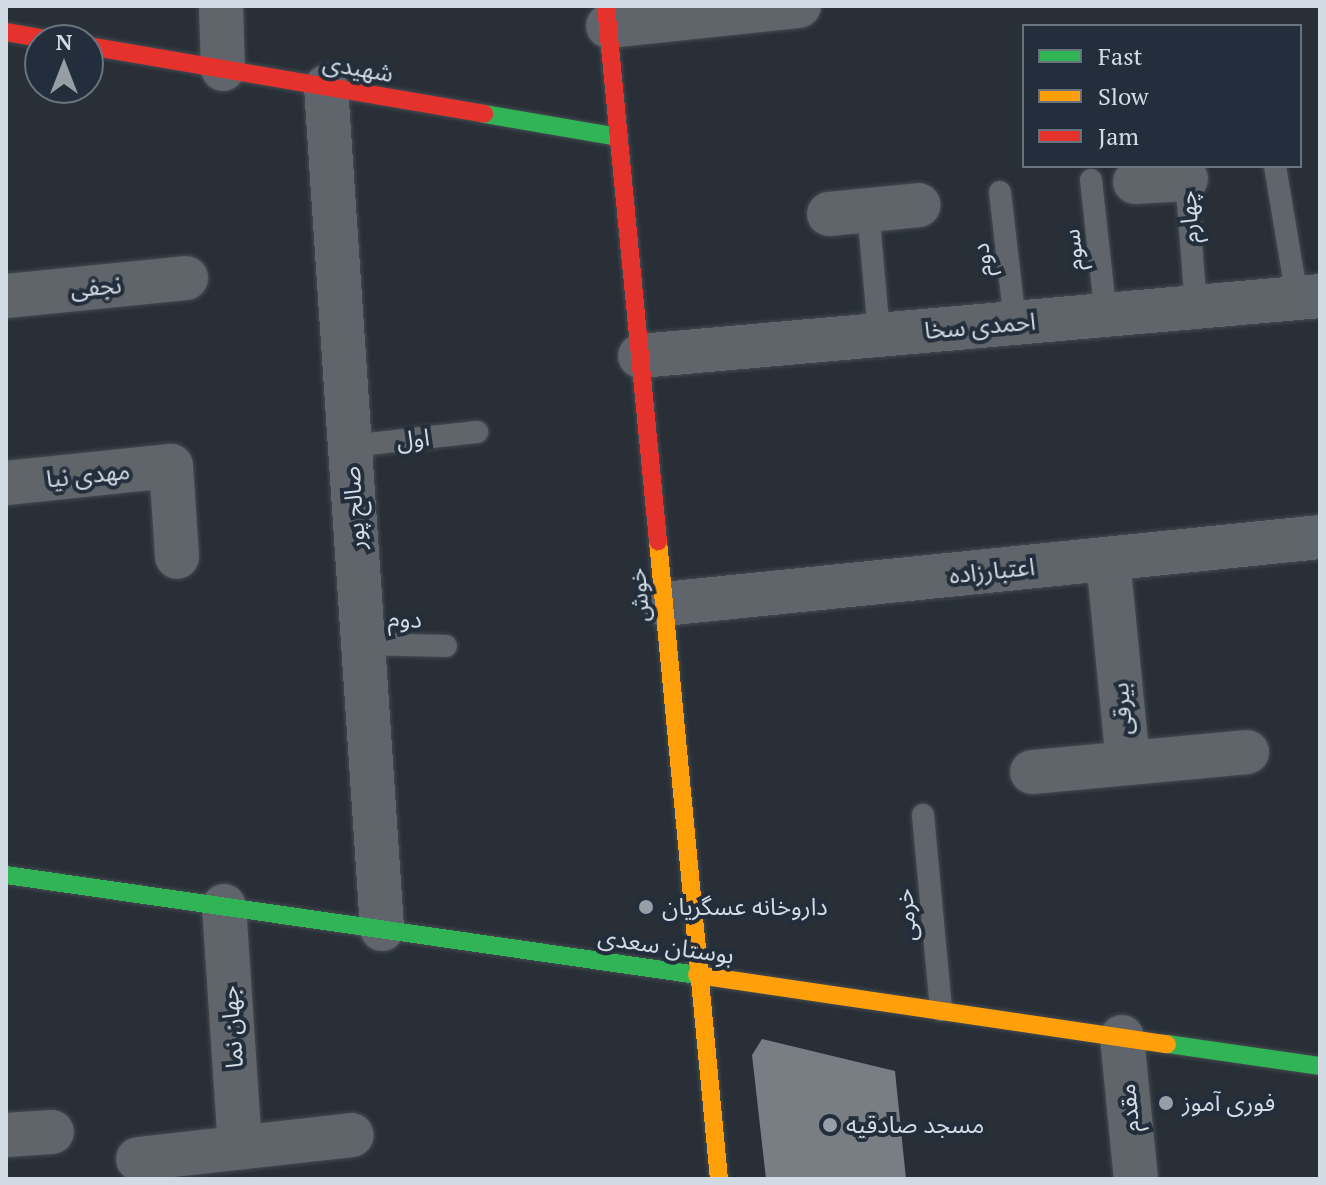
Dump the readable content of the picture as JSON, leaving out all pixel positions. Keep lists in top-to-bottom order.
{
  "streets": {
    "street": [
      "شهیدی",
      "چهارم",
      "نجفی",
      "احمدی سخا",
      "مهدی نیا",
      "صالح پور",
      "اعتبارزاده",
      "خوش",
      "بیرقی",
      "بوستان سعدی",
      "جهان نما",
      "مقدم"
    ],
    "lane": [
      "سوم",
      "دوم",
      "اول",
      "خرمی"
    ]
  },
  "crossings": [
    ["شهیدی", "صالح پور"],
    ["شهیدی", "خوش"],
    ["چهارم", "احمدی سخا"],
    ["سوم", "احمدی سخا"],
    ["دوم", "احمدی سخا"],
    ["دوم", "صالح پور"],
    ["احمدی سخا", "خوش"],
    ["اول", "صالح پور"],
    ["صالح پور", "بوستان سعدی"],
    ["اعتبارزاده", "خوش"],
    ["اعتبارزاده", "بیرقی"],
    ["خوش", "بوستان سعدی"],
    ["خرمی", "بوستان سعدی"],
    ["بوستان سعدی", "جهان نما"],
    ["بوستان سعدی", "مقدم"]
  ],
  "places": ["داروخانه عسگریان", "فوری آموز", "مسجد صادقیه"],
  "legend": ["Fast", "Slow", "Jam"],
  "north": "top"
}
